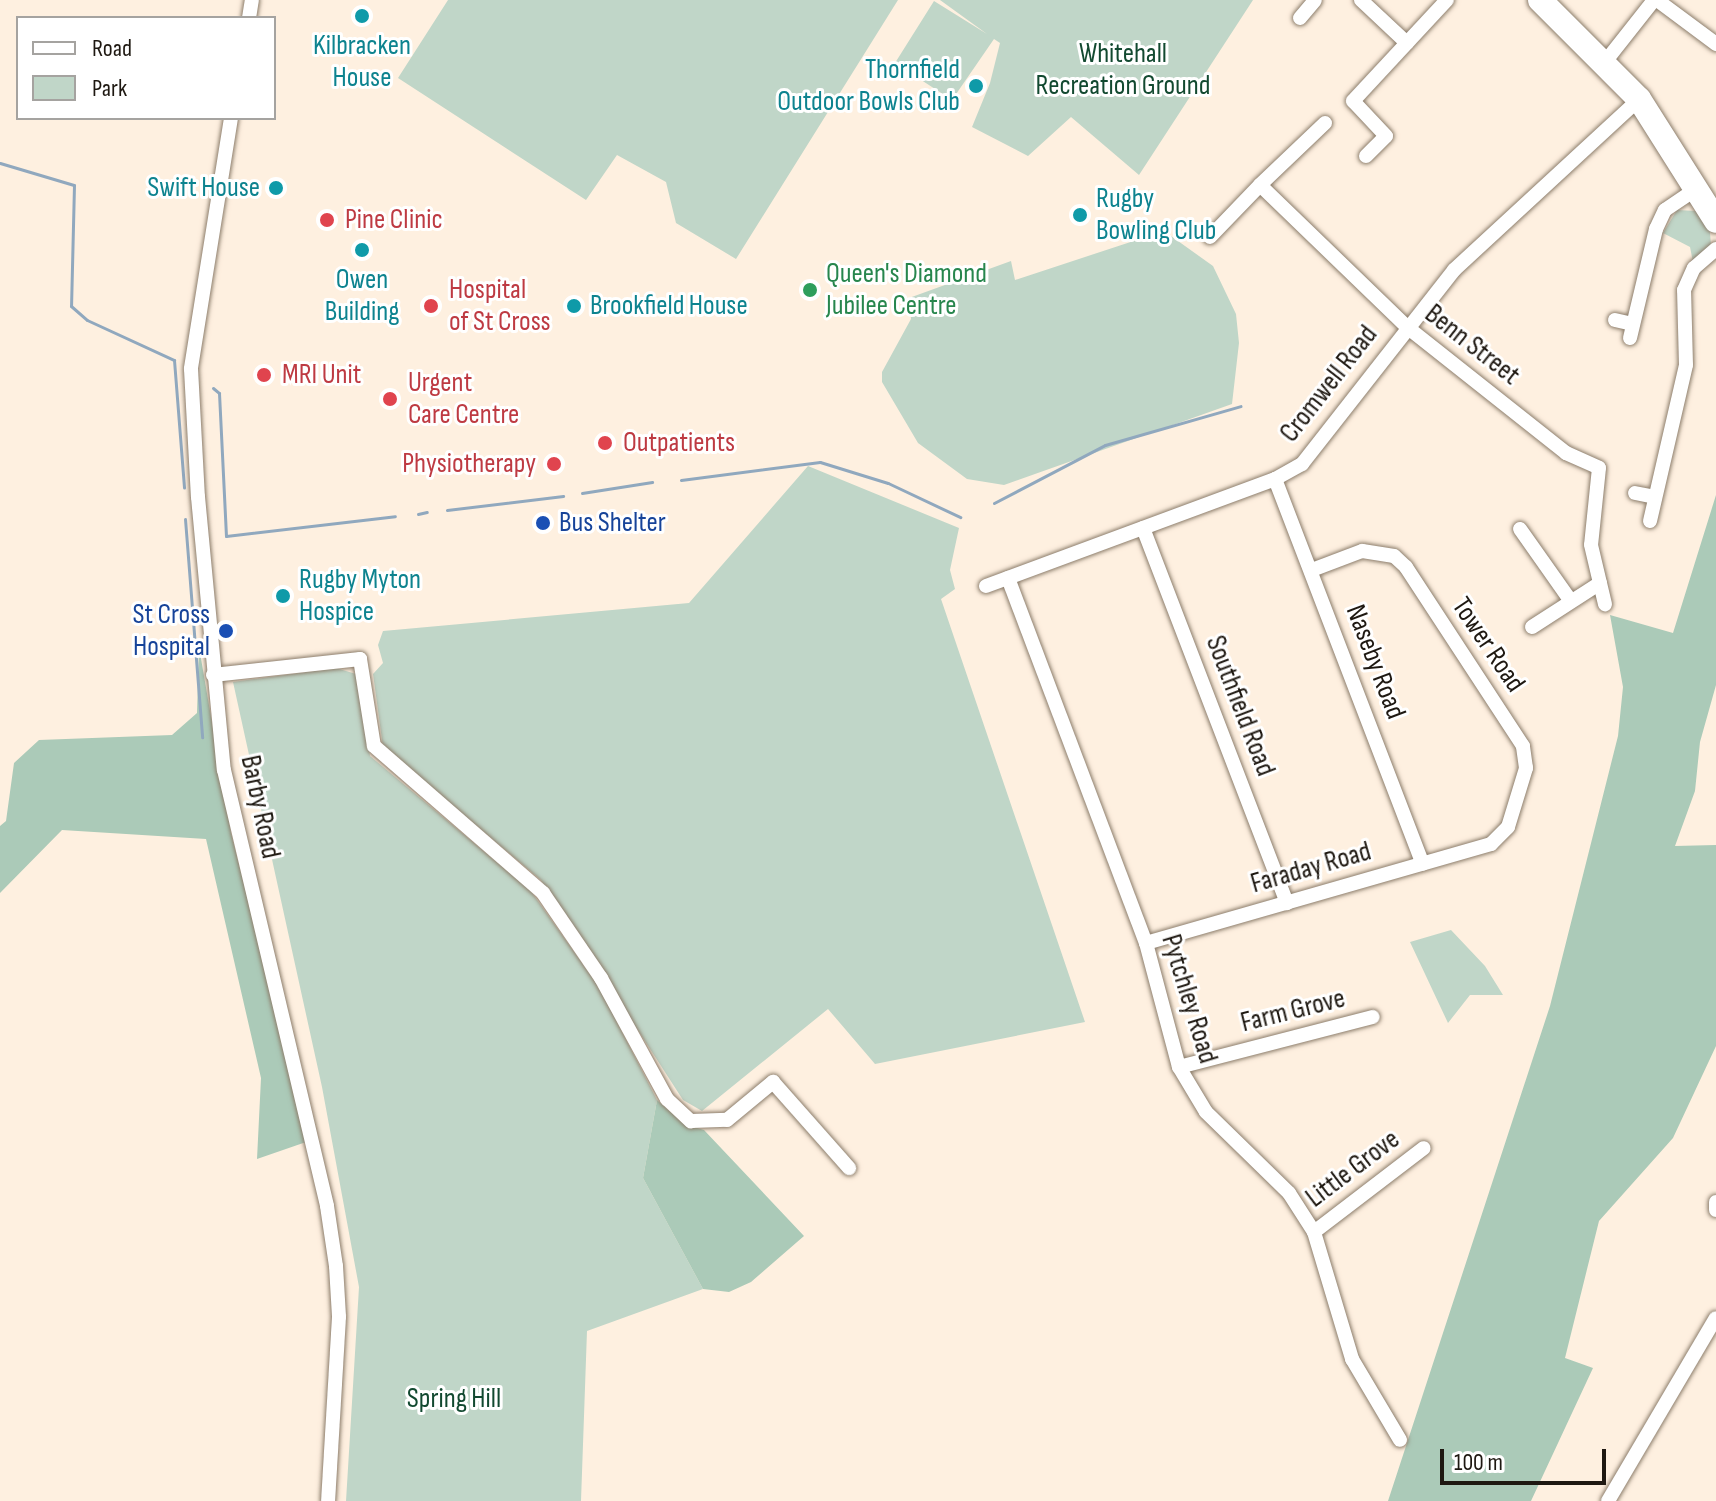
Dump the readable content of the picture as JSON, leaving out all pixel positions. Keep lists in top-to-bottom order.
{
  "streets": {
    "street": [
      "Benn Street",
      "Cromwell Road",
      "Tower Road",
      "Naseby Road",
      "Southfield Road",
      "Barby Road",
      "Faraday Road",
      "Pytchley Road",
      "Farm Grove",
      "Little Grove"
    ]
  },
  "crossings": [
    ["Benn Street", "Cromwell Road"],
    ["Cromwell Road", "Naseby Road"],
    ["Cromwell Road", "Southfield Road"],
    ["Cromwell Road", "Pytchley Road"],
    ["Tower Road", "Naseby Road"],
    ["Tower Road", "Faraday Road"],
    ["Naseby Road", "Faraday Road"],
    ["Southfield Road", "Faraday Road"],
    ["Faraday Road", "Pytchley Road"],
    ["Pytchley Road", "Farm Grove"],
    ["Pytchley Road", "Little Grove"]
  ],
  "parks": ["Whitehall Recreation Ground", "Spring Hill"],
  "places": [
    "Kilbracken House",
    "Thornfield Outdoor Bowls Club",
    "Swift House",
    "Rugby Bowling Club",
    "Pine Clinic",
    "Owen Building",
    "Queen's Diamond Jubilee Centre",
    "Hospital of St Cross",
    "Brookfield House",
    "MRI Unit",
    "Urgent Care Centre",
    "Outpatients",
    "Physiotherapy",
    "Bus Shelter",
    "Rugby Myton Hospice",
    "St Cross Hospital"
  ],
  "legend": ["Road", "Park"],
  "scale_bar": "100 m"
}
